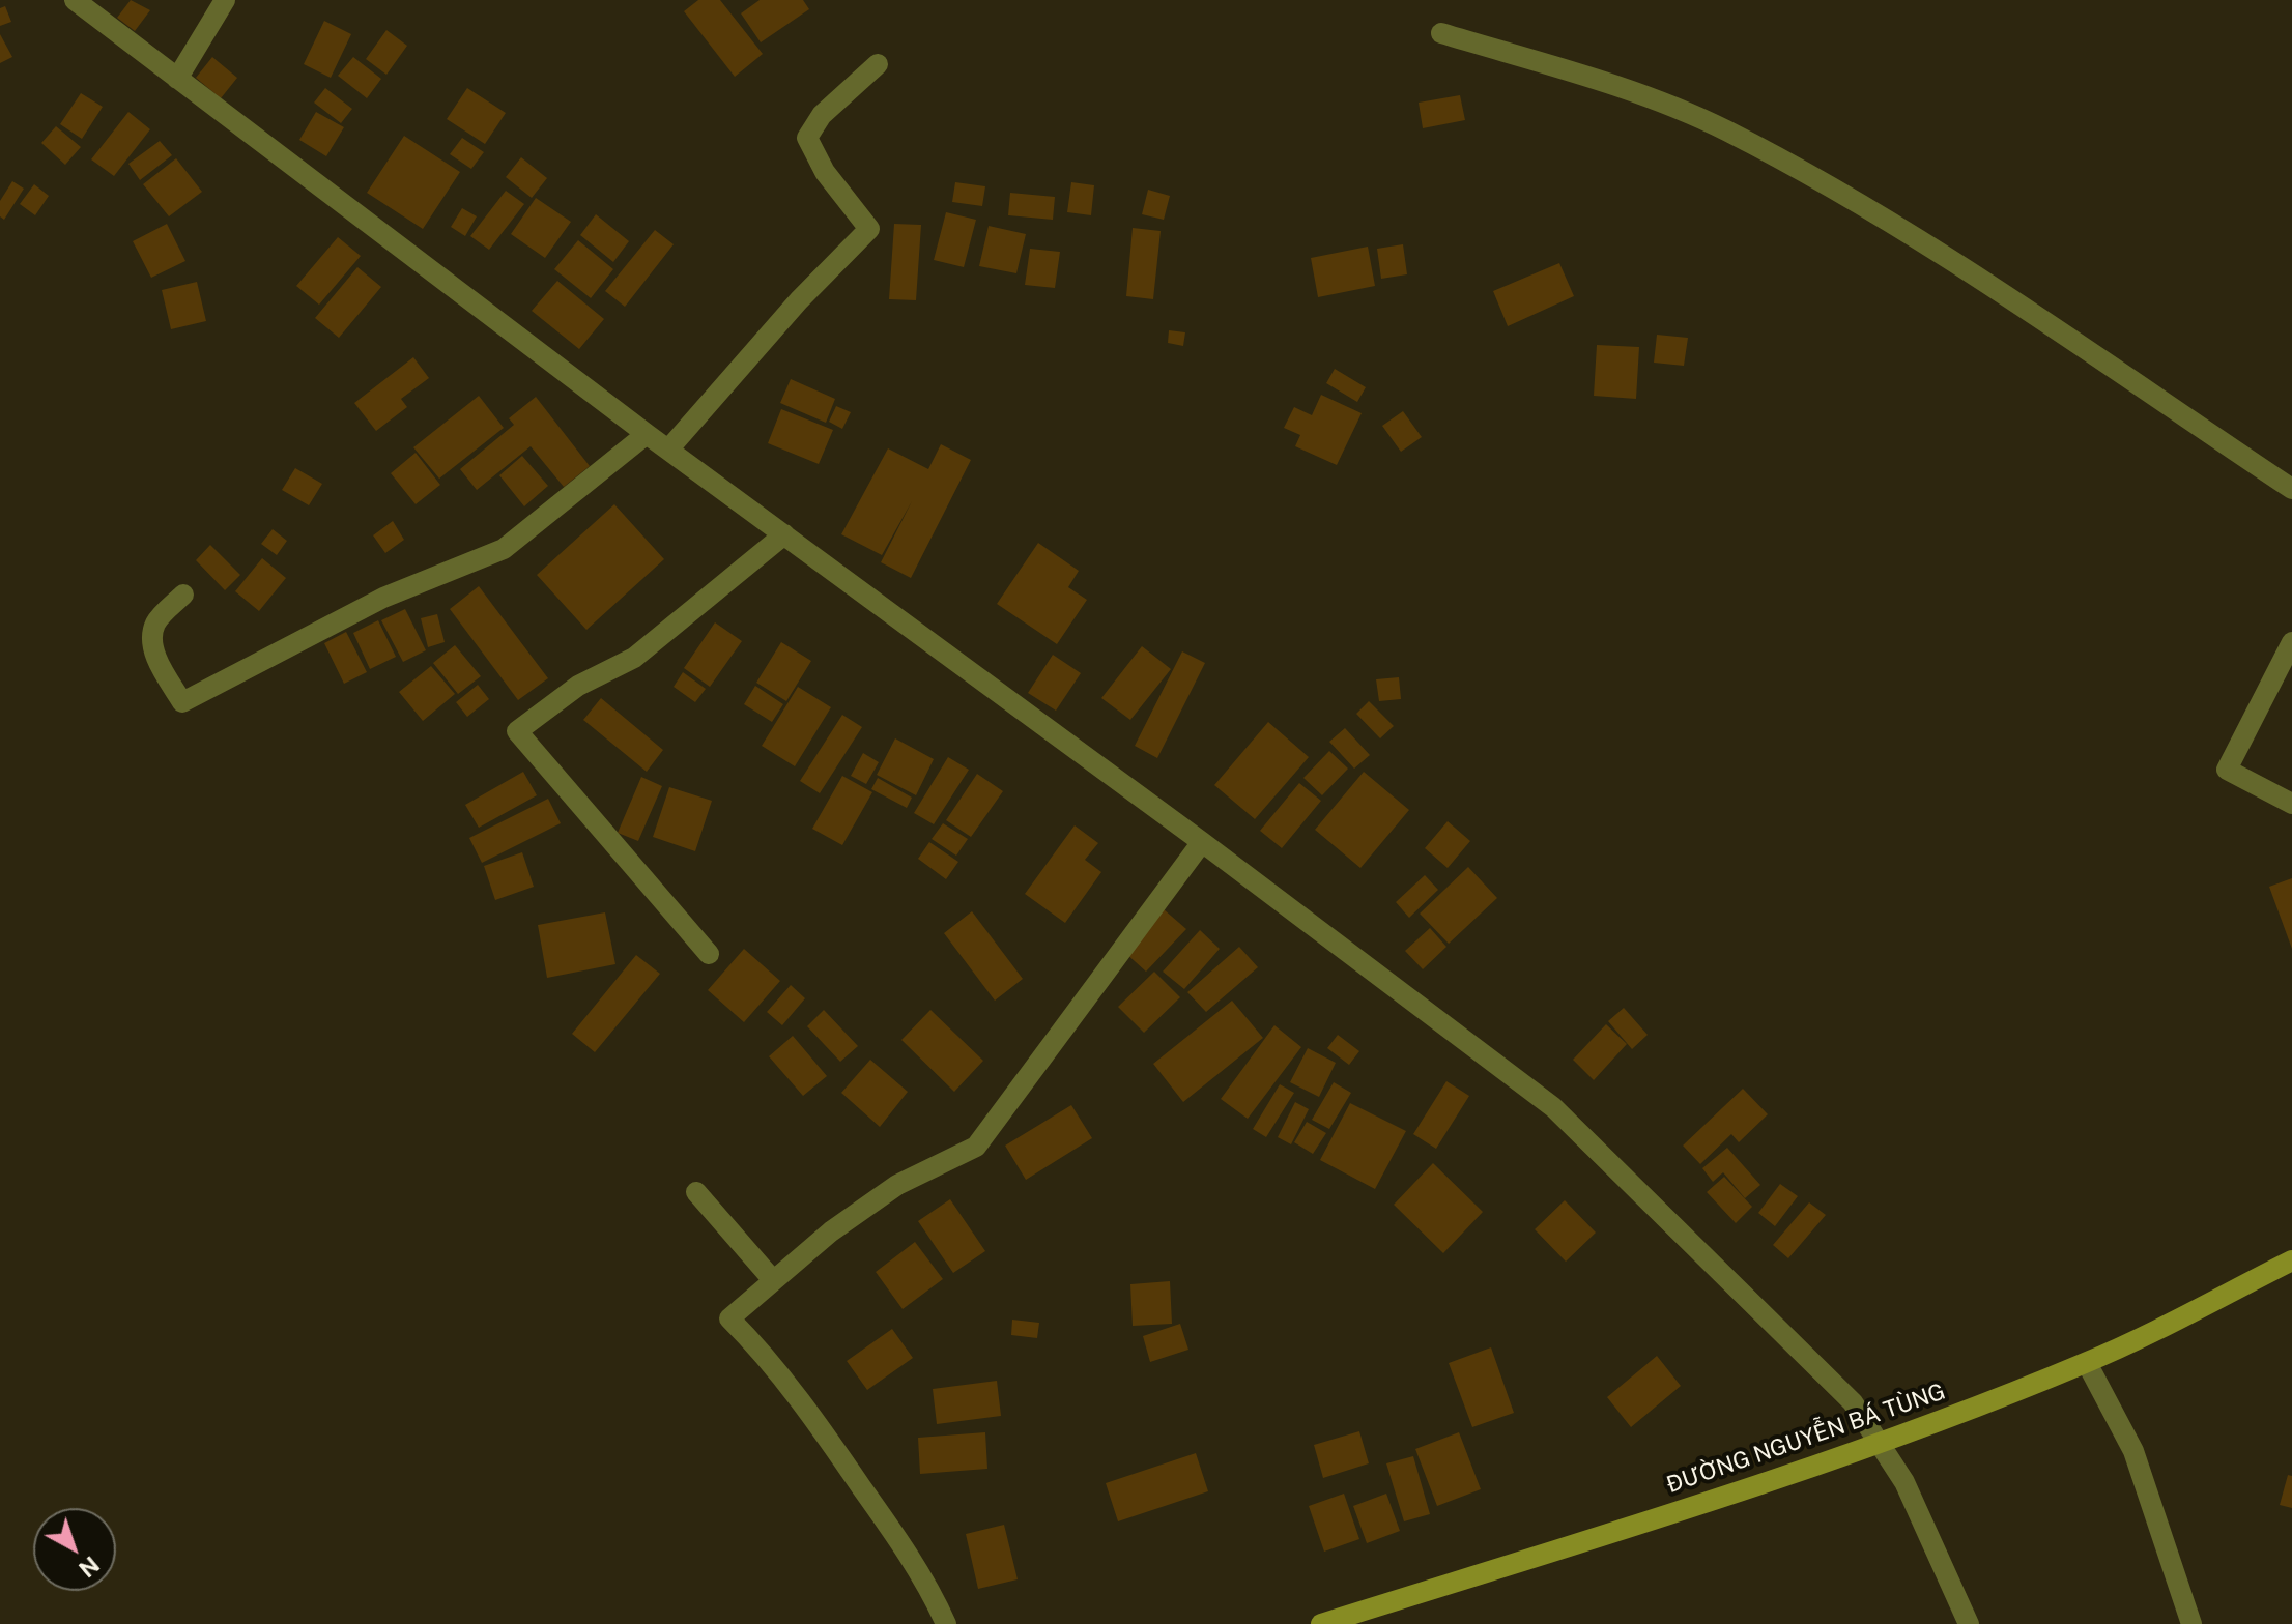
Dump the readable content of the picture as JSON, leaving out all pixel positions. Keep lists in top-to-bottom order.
{
  "streets": {
    "main road": ["ĐƯỜNG NGUYỄN BÁ TÙNG"]
  },
  "north": "bottom right"
}
